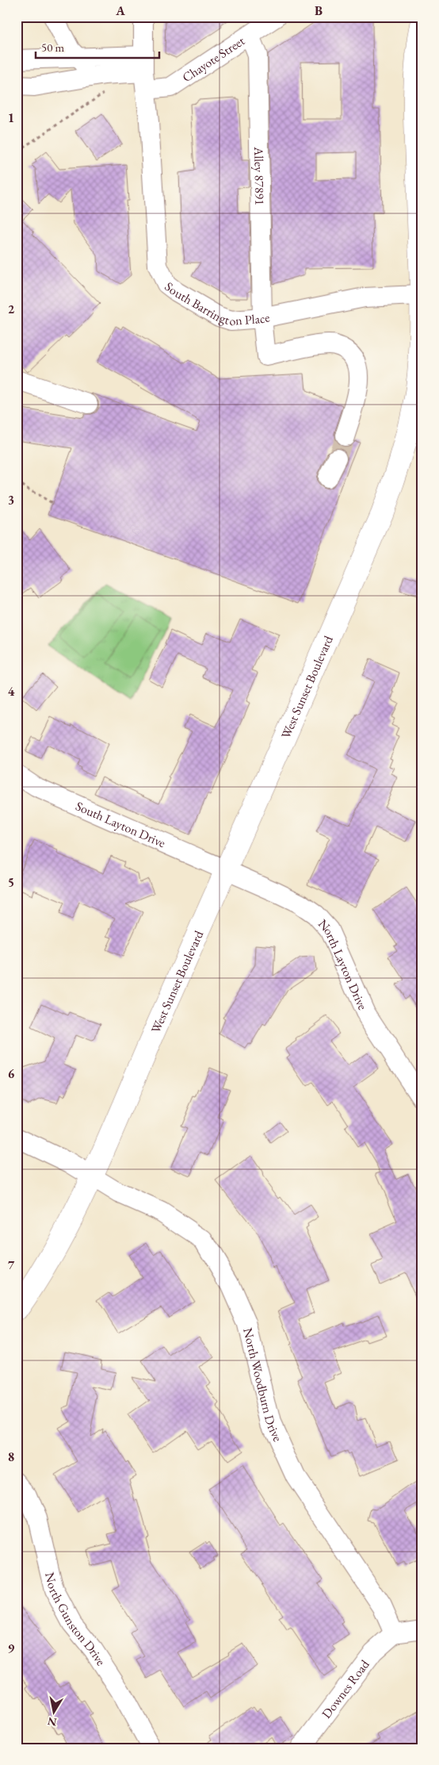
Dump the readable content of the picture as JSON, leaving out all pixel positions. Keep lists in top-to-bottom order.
{
  "streets": {
    "main road": ["West Sunset Boulevard"],
    "street": [
      "Chayote Street",
      "Alley 87891",
      "South Barrington Place",
      "South Layton Drive",
      "North Layton Drive",
      "North Woodburn Drive",
      "North Gunston Drive",
      "Downes Road"
    ]
  },
  "crossings": [
    ["Chayote Street", "Alley 87891"],
    ["Chayote Street", "South Barrington Place"],
    ["Alley 87891", "South Barrington Place"],
    ["South Barrington Place", "West Sunset Boulevard"],
    ["West Sunset Boulevard", "South Layton Drive"],
    ["West Sunset Boulevard", "North Layton Drive"],
    ["West Sunset Boulevard", "North Woodburn Drive"],
    ["South Layton Drive", "North Layton Drive"],
    ["North Woodburn Drive", "Downes Road"]
  ],
  "scale_bar": "50 m",
  "north": "bottom",
  "grid": {
    "columns": ["A", "B"],
    "rows": [
      "1",
      "2",
      "3",
      "4",
      "5",
      "6",
      "7",
      "8",
      "9"
    ]
  }
}
